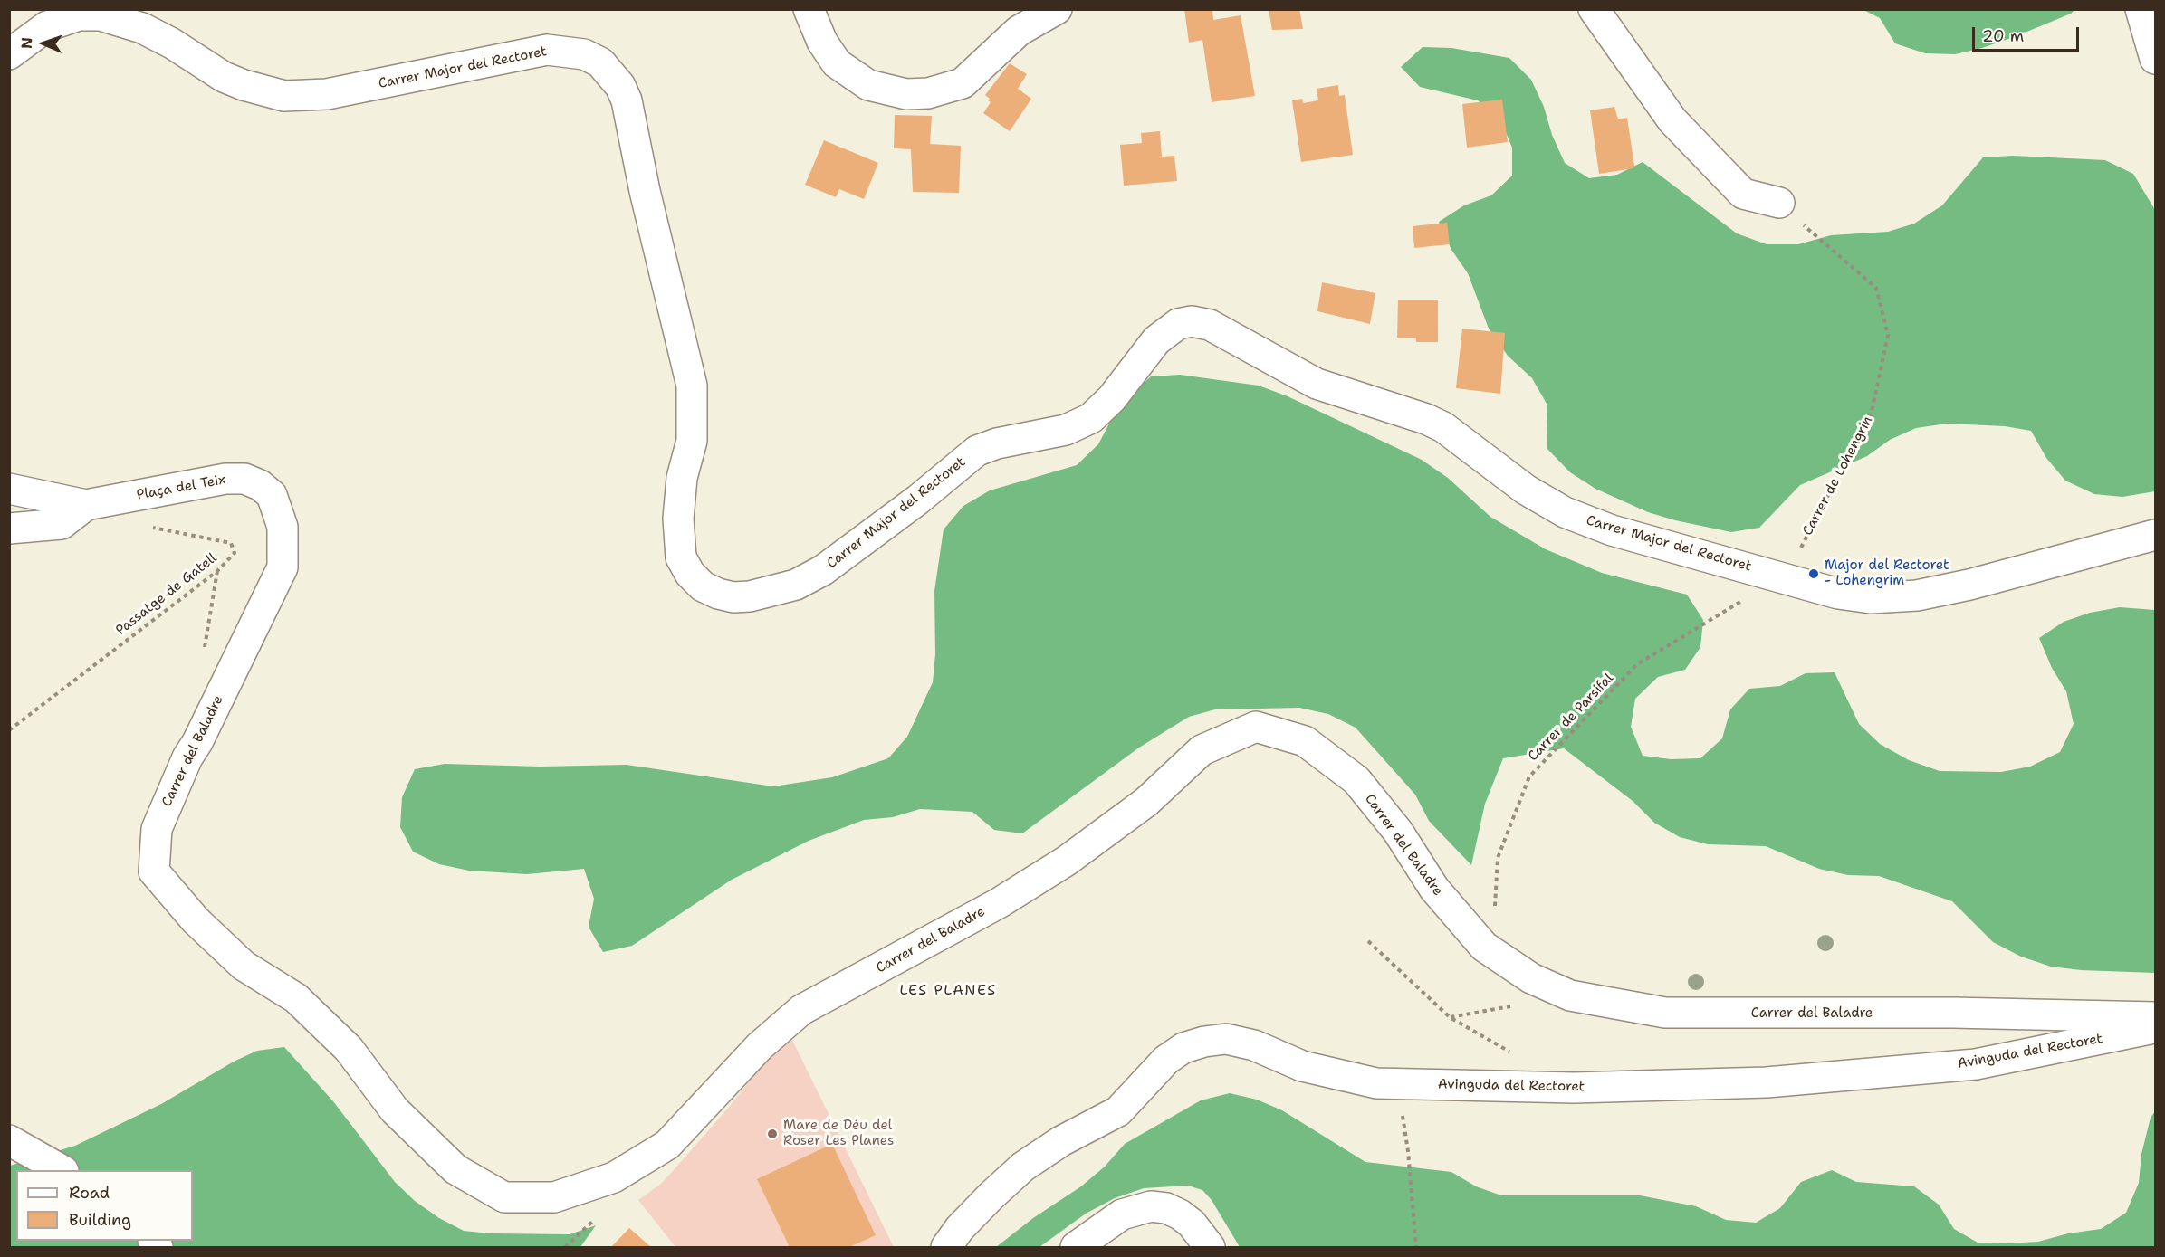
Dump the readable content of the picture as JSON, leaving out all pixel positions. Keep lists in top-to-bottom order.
{
  "streets": {
    "street": [
      "Carrer Major del Rectoret",
      "Plaça del Teix",
      "Carrer del Baladre",
      "Avinguda del Rectoret"
    ],
    "path": ["Carrer de Lohengrin", "Passatge de Gatell", "Carrer de Parsifal"]
  },
  "crossings": [
    ["Carrer Major del Rectoret", "Carrer de Lohengrin"],
    ["Carrer Major del Rectoret", "Carrer de Parsifal"],
    ["Carrer de Lohengrin", "Carrer de Parsifal"],
    ["Plaça del Teix", "Carrer del Baladre"]
  ],
  "districts": ["LES PLANES"],
  "places": ["Major del Rectoret - Lohengrim", "Mare de Déu del Roser Les Planes"],
  "legend": ["Road", "Building"],
  "scale_bar": "20 m",
  "north": "left"
}
